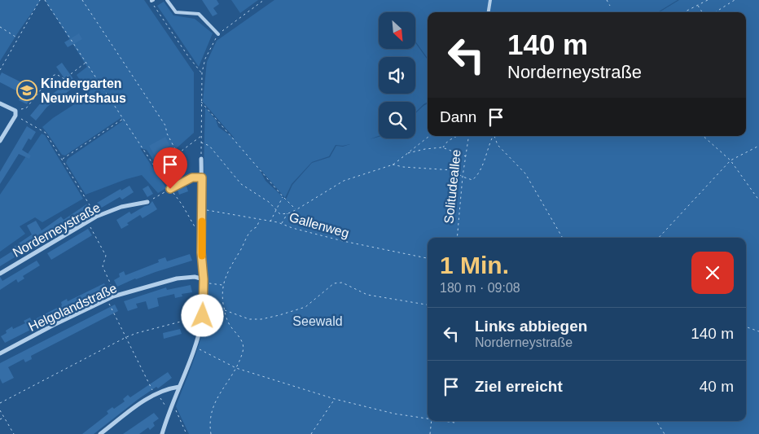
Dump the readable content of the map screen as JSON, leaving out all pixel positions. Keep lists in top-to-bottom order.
{
  "streets": {
    "street": ["Norderneystraße", "Helgolandstraße"],
    "path": ["Solitudeallee", "Gallenweg"]
  },
  "parks": ["Seewald"],
  "places": {
    "school or university": ["Kindergarten Neuwirtshaus"]
  },
  "north": "bottom right",
  "page": {
    "turn": ["140 m", "Norderneystraße"],
    "then": "Dann",
    "heading": ["1 Min.", "180 m · 09:08"],
    "list": [
      {
        "name": "Links abbiegen",
        "note": "Norderneystraße",
        "value": "140 m"
      },
      {
        "name": "Ziel erreicht",
        "value": "40 m"
      }
    ]
  }
}
